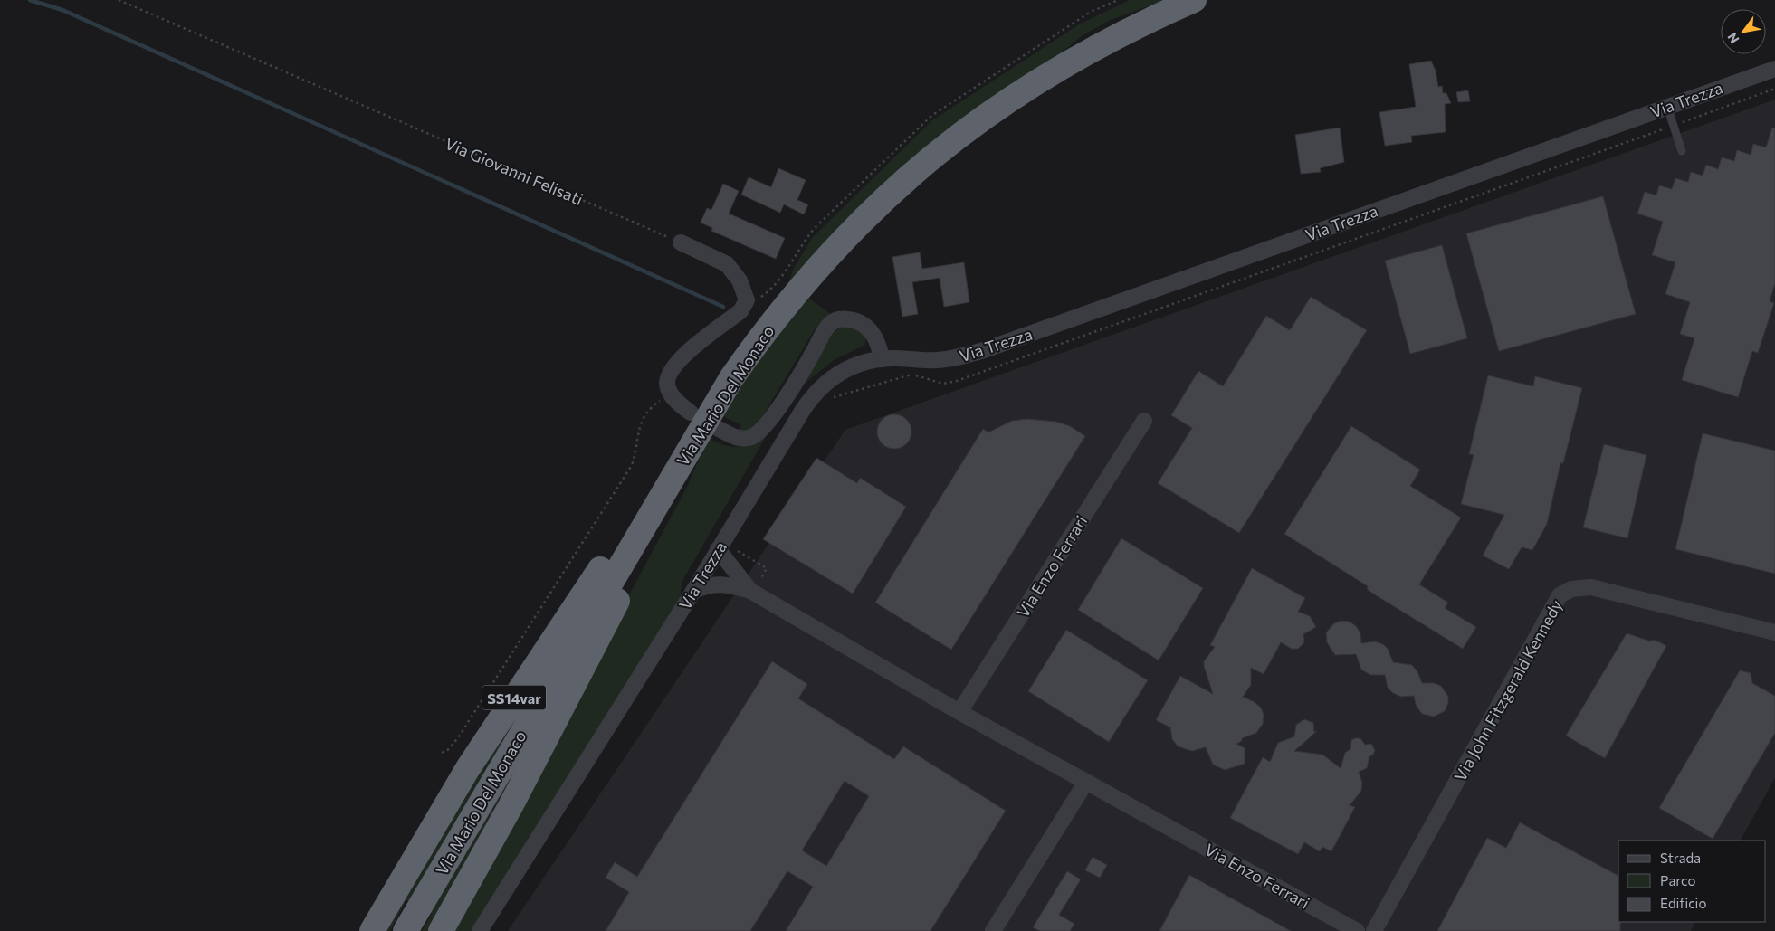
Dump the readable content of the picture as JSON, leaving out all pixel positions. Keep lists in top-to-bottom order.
{
  "streets": {
    "highway": ["Via Mario Del Monaco", "SS14var"],
    "street": ["Via Trezza", "Via Enzo Ferrari", "Via John Fitzgerald Kennedy"],
    "path": ["Via Giovanni Felisati"]
  },
  "crossings": [
    ["Via Trezza", "Via Enzo Ferrari"],
    ["Via Mario Del Monaco", "SS14var"]
  ],
  "legend": ["Strada", "Parco", "Edificio"],
  "north": "bottom left"
}
